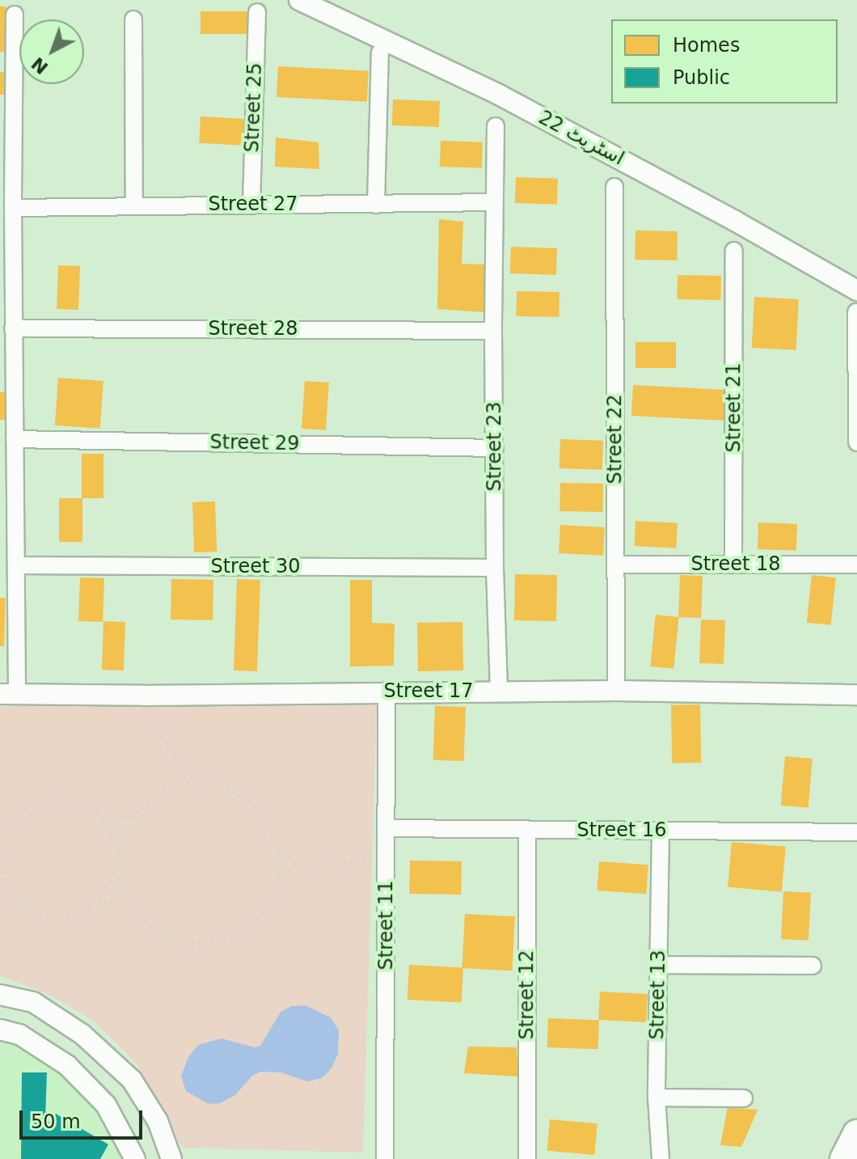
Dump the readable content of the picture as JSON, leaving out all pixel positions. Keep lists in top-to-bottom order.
{
  "streets": {
    "street": [
      "Street 25",
      "اسٹریٹ 22",
      "Street 27",
      "Street 28",
      "Street 21",
      "Street 22",
      "Street 29",
      "Street 23",
      "Street 18",
      "Street 30",
      "Street 17",
      "Street 16",
      "Street 11",
      "Street 12",
      "Street 13"
    ]
  },
  "crossings": [
    ["Street 25", "Street 27"],
    ["Street 27", "Street 23"],
    ["Street 28", "Street 23"],
    ["Street 21", "Street 18"],
    ["Street 22", "Street 18"],
    ["Street 22", "Street 17"],
    ["Street 29", "Street 23"],
    ["Street 23", "Street 30"],
    ["Street 23", "Street 17"],
    ["Street 17", "Street 11"],
    ["Street 16", "Street 11"],
    ["Street 16", "Street 12"],
    ["Street 16", "Street 13"]
  ],
  "legend": ["Homes", "Public"],
  "scale_bar": "50 m",
  "north": "bottom left"
}
